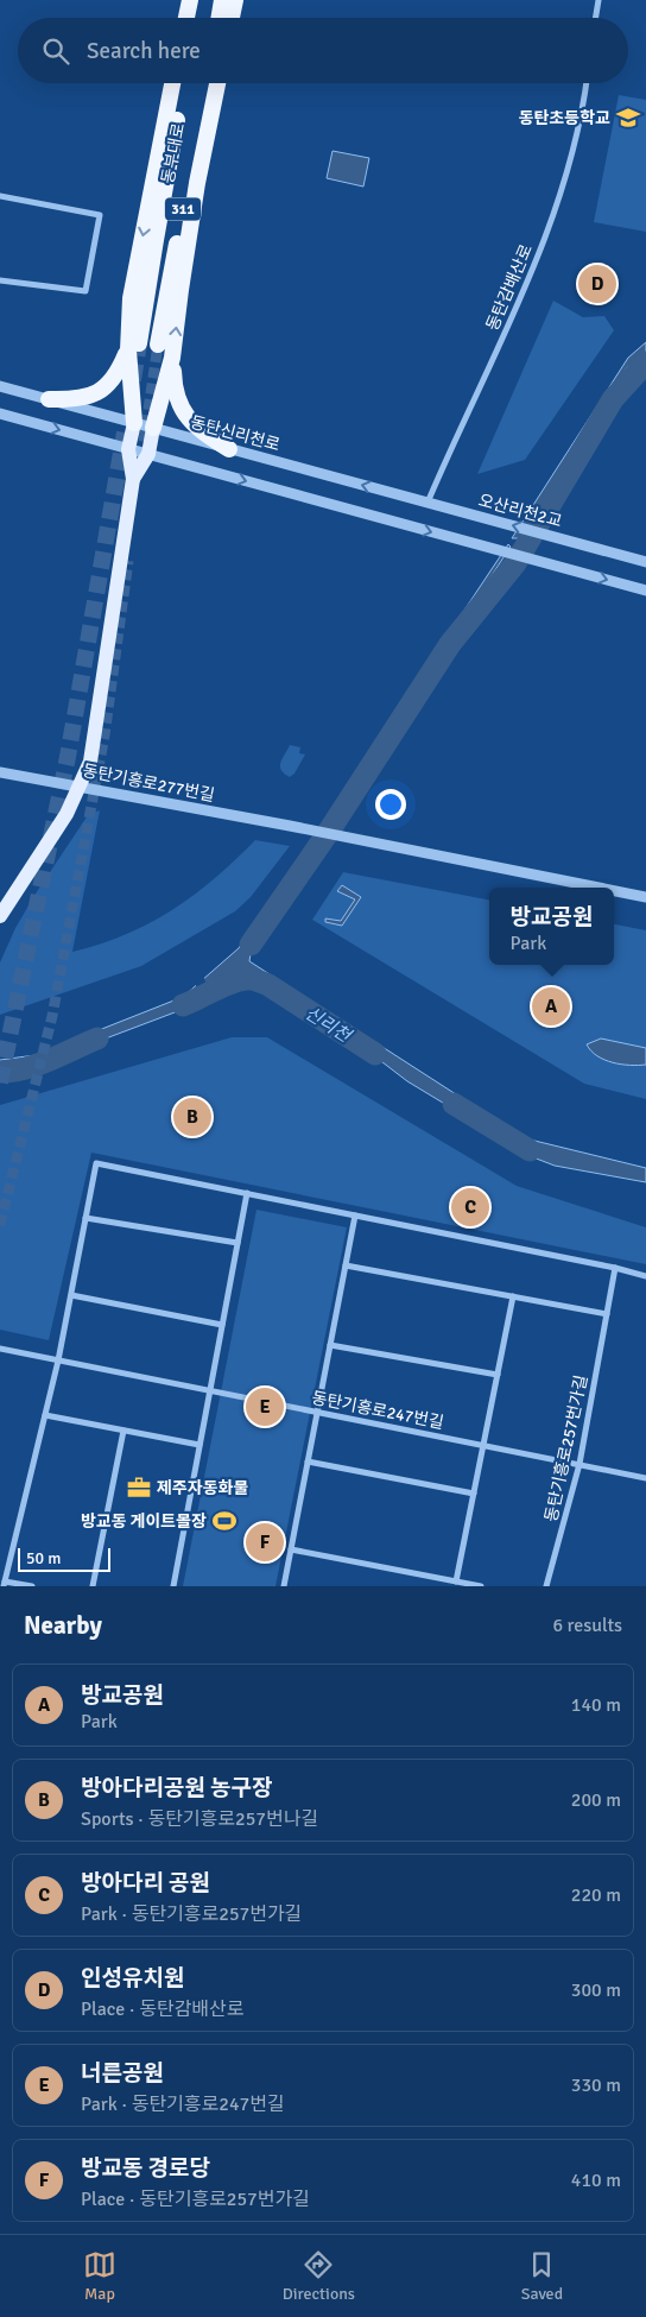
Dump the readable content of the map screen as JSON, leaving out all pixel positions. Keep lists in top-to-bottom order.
{
  "streets": {
    "highway": ["동부대로", "311"],
    "street": [
      "동탄감배산로",
      "동탄신리천로",
      "오산리천2교",
      "동탄기흥로277번길",
      "동탄기흥로247번길",
      "동탄기흥로257번가길"
    ]
  },
  "crossings": [
    ["동탄감배산로", "동탄신리천로"],
    ["동탄신리천로", "오산리천2교"],
    ["동탄기흥로247번길", "동탄기흥로257번가길"]
  ],
  "water": ["신리천"],
  "places": {
    "school or university": ["동탄초등학교"],
    "office": ["제주자동화물"],
    "sports": ["방교동 게이트볼장"]
  },
  "scale_bar": "50 m",
  "page": {
    "search": "Search here",
    "pins": [
      "D",
      "A",
      "B",
      "C",
      "E",
      "F"
    ],
    "popup": ["방교공원", "Park"],
    "scale": "50 m",
    "heading": ["Nearby", "6 results"],
    "list": [
      {
        "mark": "A",
        "name": "방교공원",
        "note": "Park",
        "value": "140 m"
      },
      {
        "mark": "B",
        "name": "방아다리공원 농구장",
        "note": "Sports · 동탄기흥로257번나길",
        "value": "200 m"
      },
      {
        "mark": "C",
        "name": "방아다리 공원",
        "note": "Park · 동탄기흥로257번가길",
        "value": "220 m"
      },
      {
        "mark": "D",
        "name": "인성유치원",
        "note": "Place · 동탄감배산로",
        "value": "300 m"
      },
      {
        "mark": "E",
        "name": "너른공원",
        "note": "Park · 동탄기흥로247번길",
        "value": "330 m"
      },
      {
        "mark": "F",
        "name": "방교동 경로당",
        "note": "Place · 동탄기흥로257번가길",
        "value": "410 m"
      }
    ],
    "nav": ["Map", "Directions", "Saved"]
  }
}
